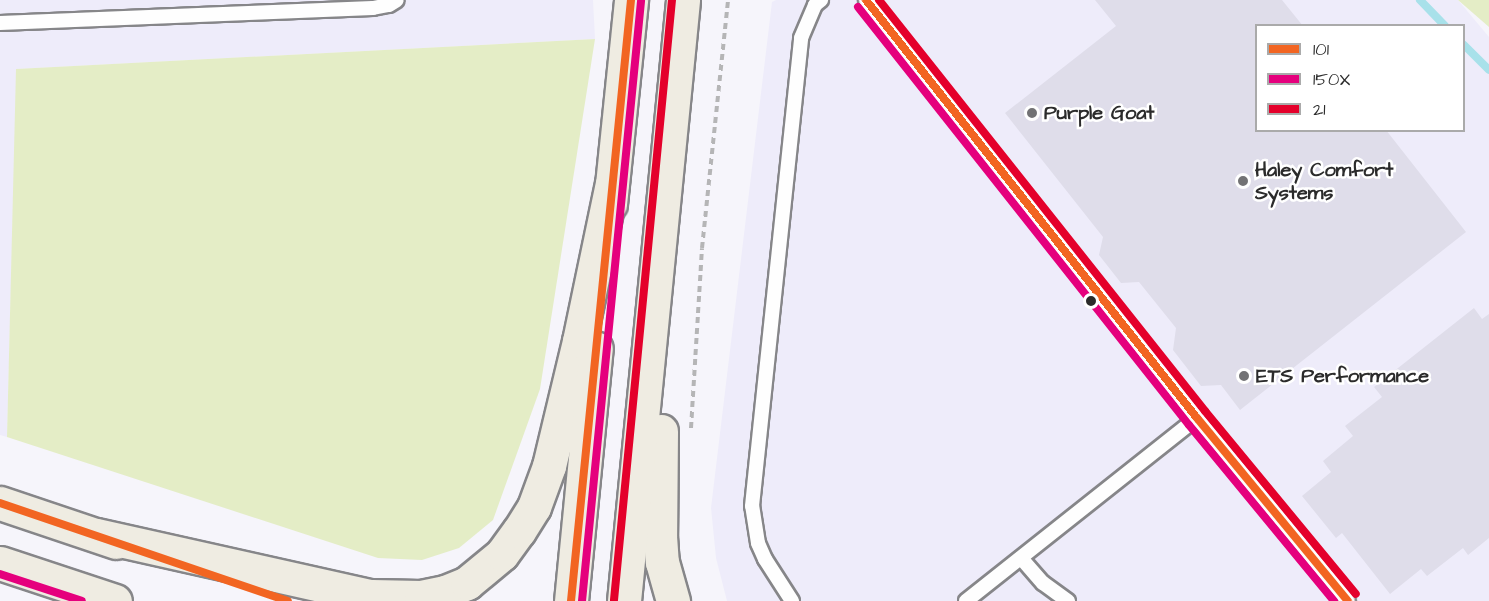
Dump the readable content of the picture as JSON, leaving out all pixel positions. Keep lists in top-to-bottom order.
{
  "places": ["Purple Goat", "Haley Comfort Systems", "ETS Performance"],
  "lines": ["transit line 101", "transit line 21", "transit line 150X"],
  "legend": ["101", "150X", "21"]
}
